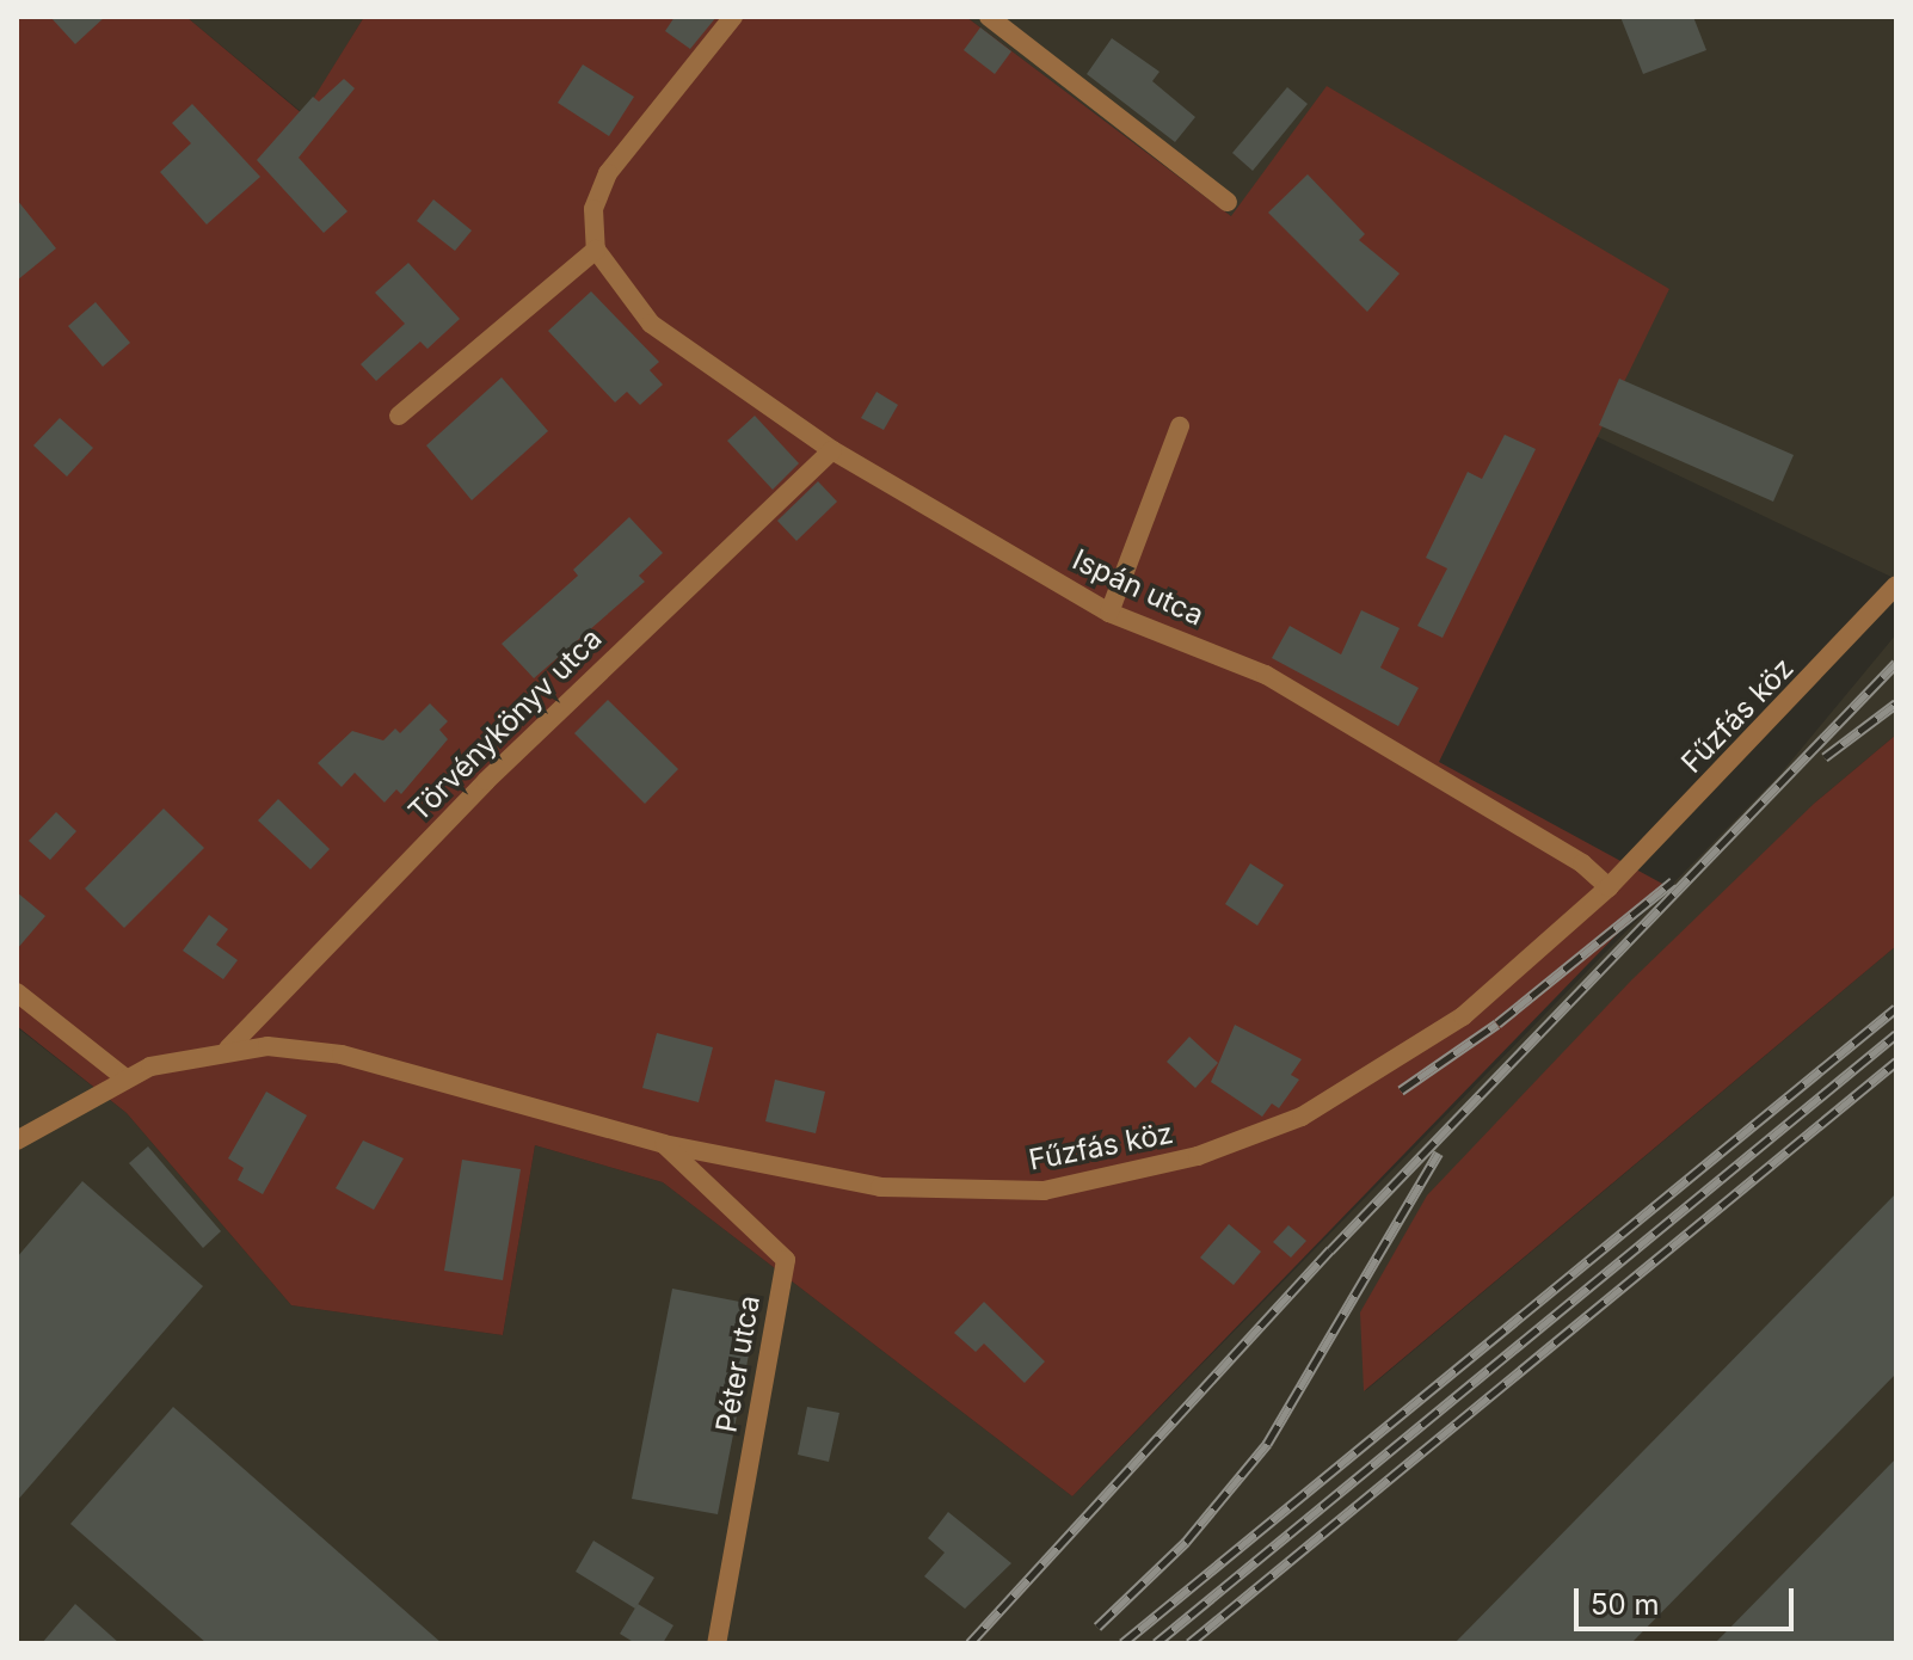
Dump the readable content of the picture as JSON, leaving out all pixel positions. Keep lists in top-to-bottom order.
{
  "streets": {
    "street": [
      "Ispán utca",
      "Fűzfás köz",
      "Törvénykönyv utca",
      "Péter utca"
    ]
  },
  "crossings": [
    ["Ispán utca", "Fűzfás köz"],
    ["Ispán utca", "Törvénykönyv utca"],
    ["Fűzfás köz", "Törvénykönyv utca"],
    ["Fűzfás köz", "Péter utca"]
  ],
  "scale_bar": "50 m"
}
